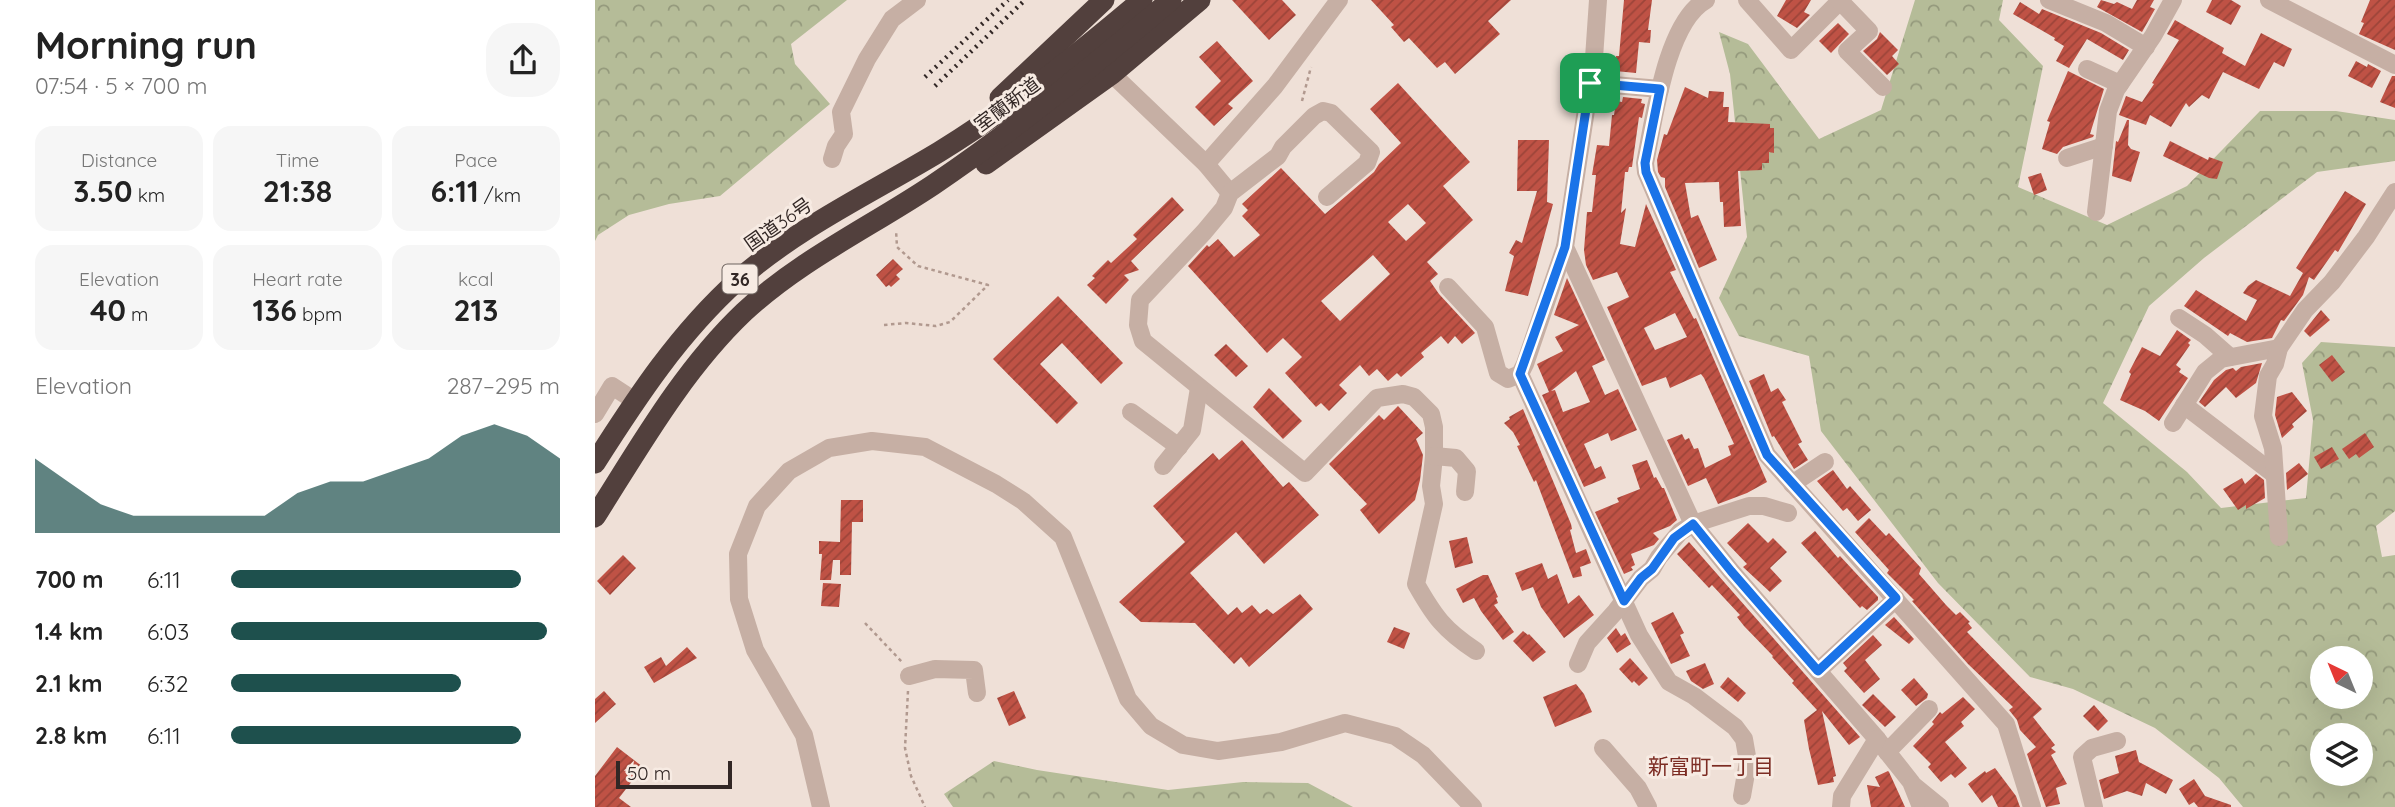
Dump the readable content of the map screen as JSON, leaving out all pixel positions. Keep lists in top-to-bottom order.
{
  "streets": {
    "highway": ["室蘭新道", "国道36号", "36"]
  },
  "crossings": [
    ["室蘭新道", "国道36号"],
    ["室蘭新道", "36"]
  ],
  "districts": ["新富町一丁目"],
  "scale_bar": "50 m",
  "north": "top left",
  "page": {
    "heading": ["Morning run", "07:54 · 5 × 700 m"],
    "stats": [
      ["Distance", "3.50 km"],
      ["Time", "21:38"],
      ["Pace", "6:11 /km"],
      ["Elevation", "40 m"],
      ["Heart rate", "136 bpm"],
      ["kcal", "213"]
    ],
    "chart": ["Elevation", "287–295 m"],
    "list": [
      {
        "name": "700 m",
        "note": "6:11"
      },
      {
        "name": "1.4 km",
        "note": "6:03"
      },
      {
        "name": "2.1 km",
        "note": "6:32"
      },
      {
        "name": "2.8 km",
        "note": "6:11"
      }
    ],
    "scale": "50 m"
  }
}
